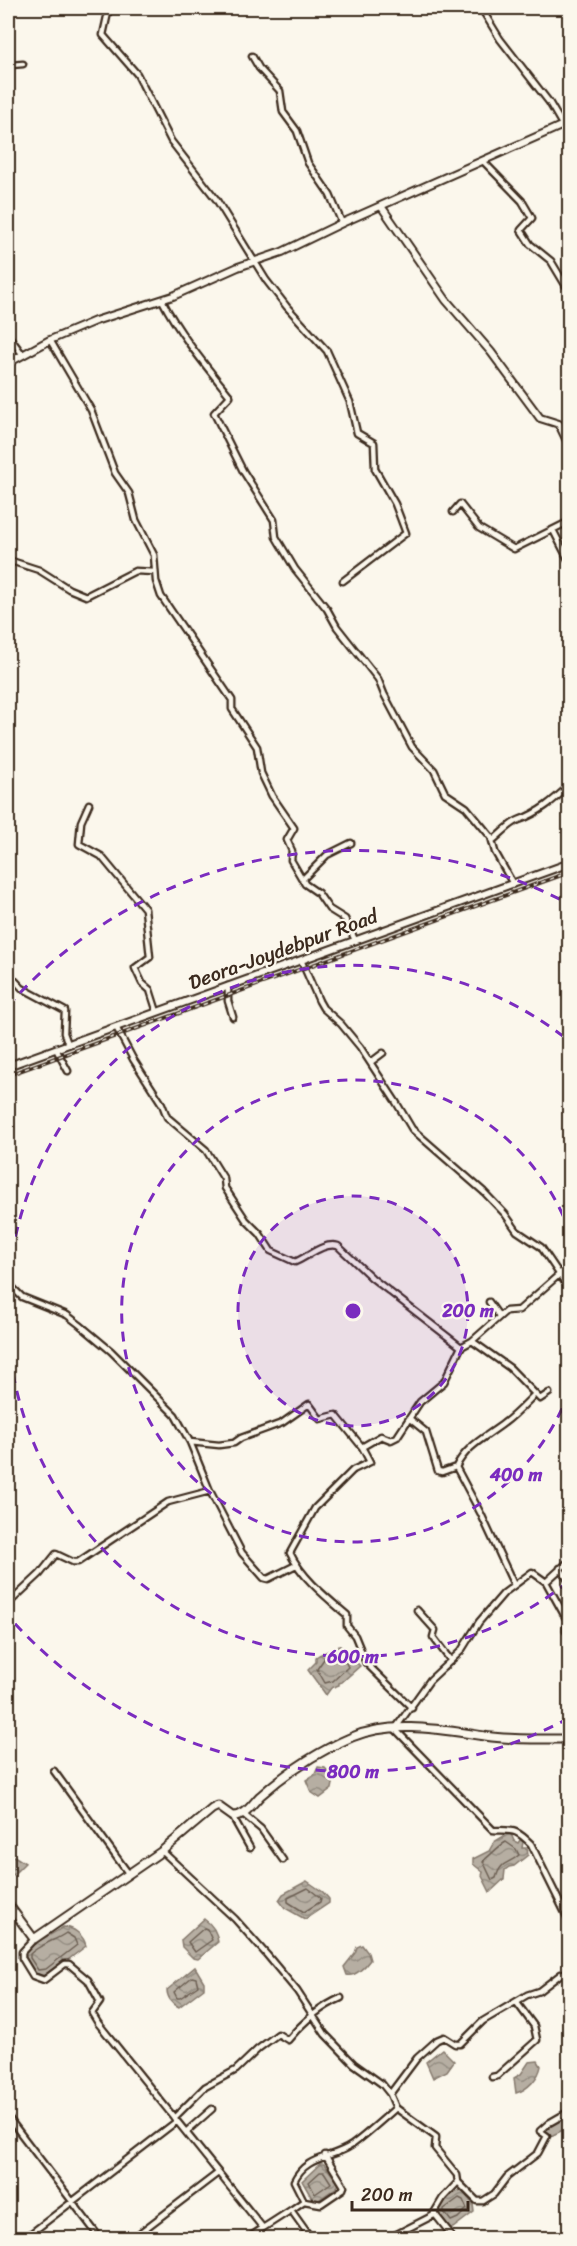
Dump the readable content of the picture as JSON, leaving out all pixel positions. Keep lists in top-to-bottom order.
{
  "streets": {
    "street": ["Deora-Joydebpur Road"]
  },
  "scale_bar": "200 m",
  "rings": [
    "200 m",
    "400 m",
    "600 m",
    "800 m"
  ]
}
